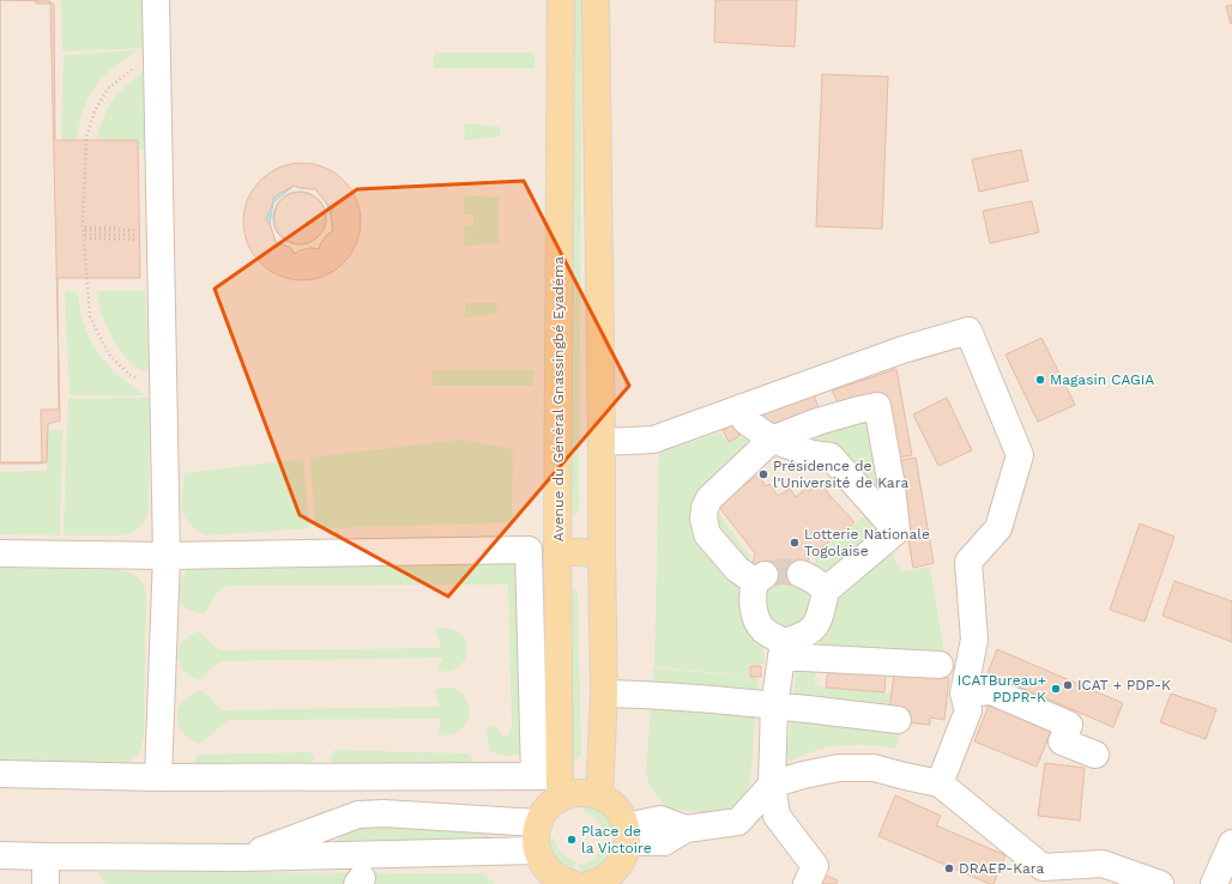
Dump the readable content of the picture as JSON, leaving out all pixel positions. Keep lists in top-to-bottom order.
{
  "streets": {
    "main road": ["Avenue du Général Gnassingbé Eyadéma"]
  },
  "places": [
    "Magasin CAGIA",
    "Présidence de l'Université de Kara",
    "Lotterie Nationale Togolaise",
    "ICAT + PDP-K",
    "ICATBureau+ PDPR-K",
    "Place de la Victoire",
    "DRAEP-Kara"
  ]
}
